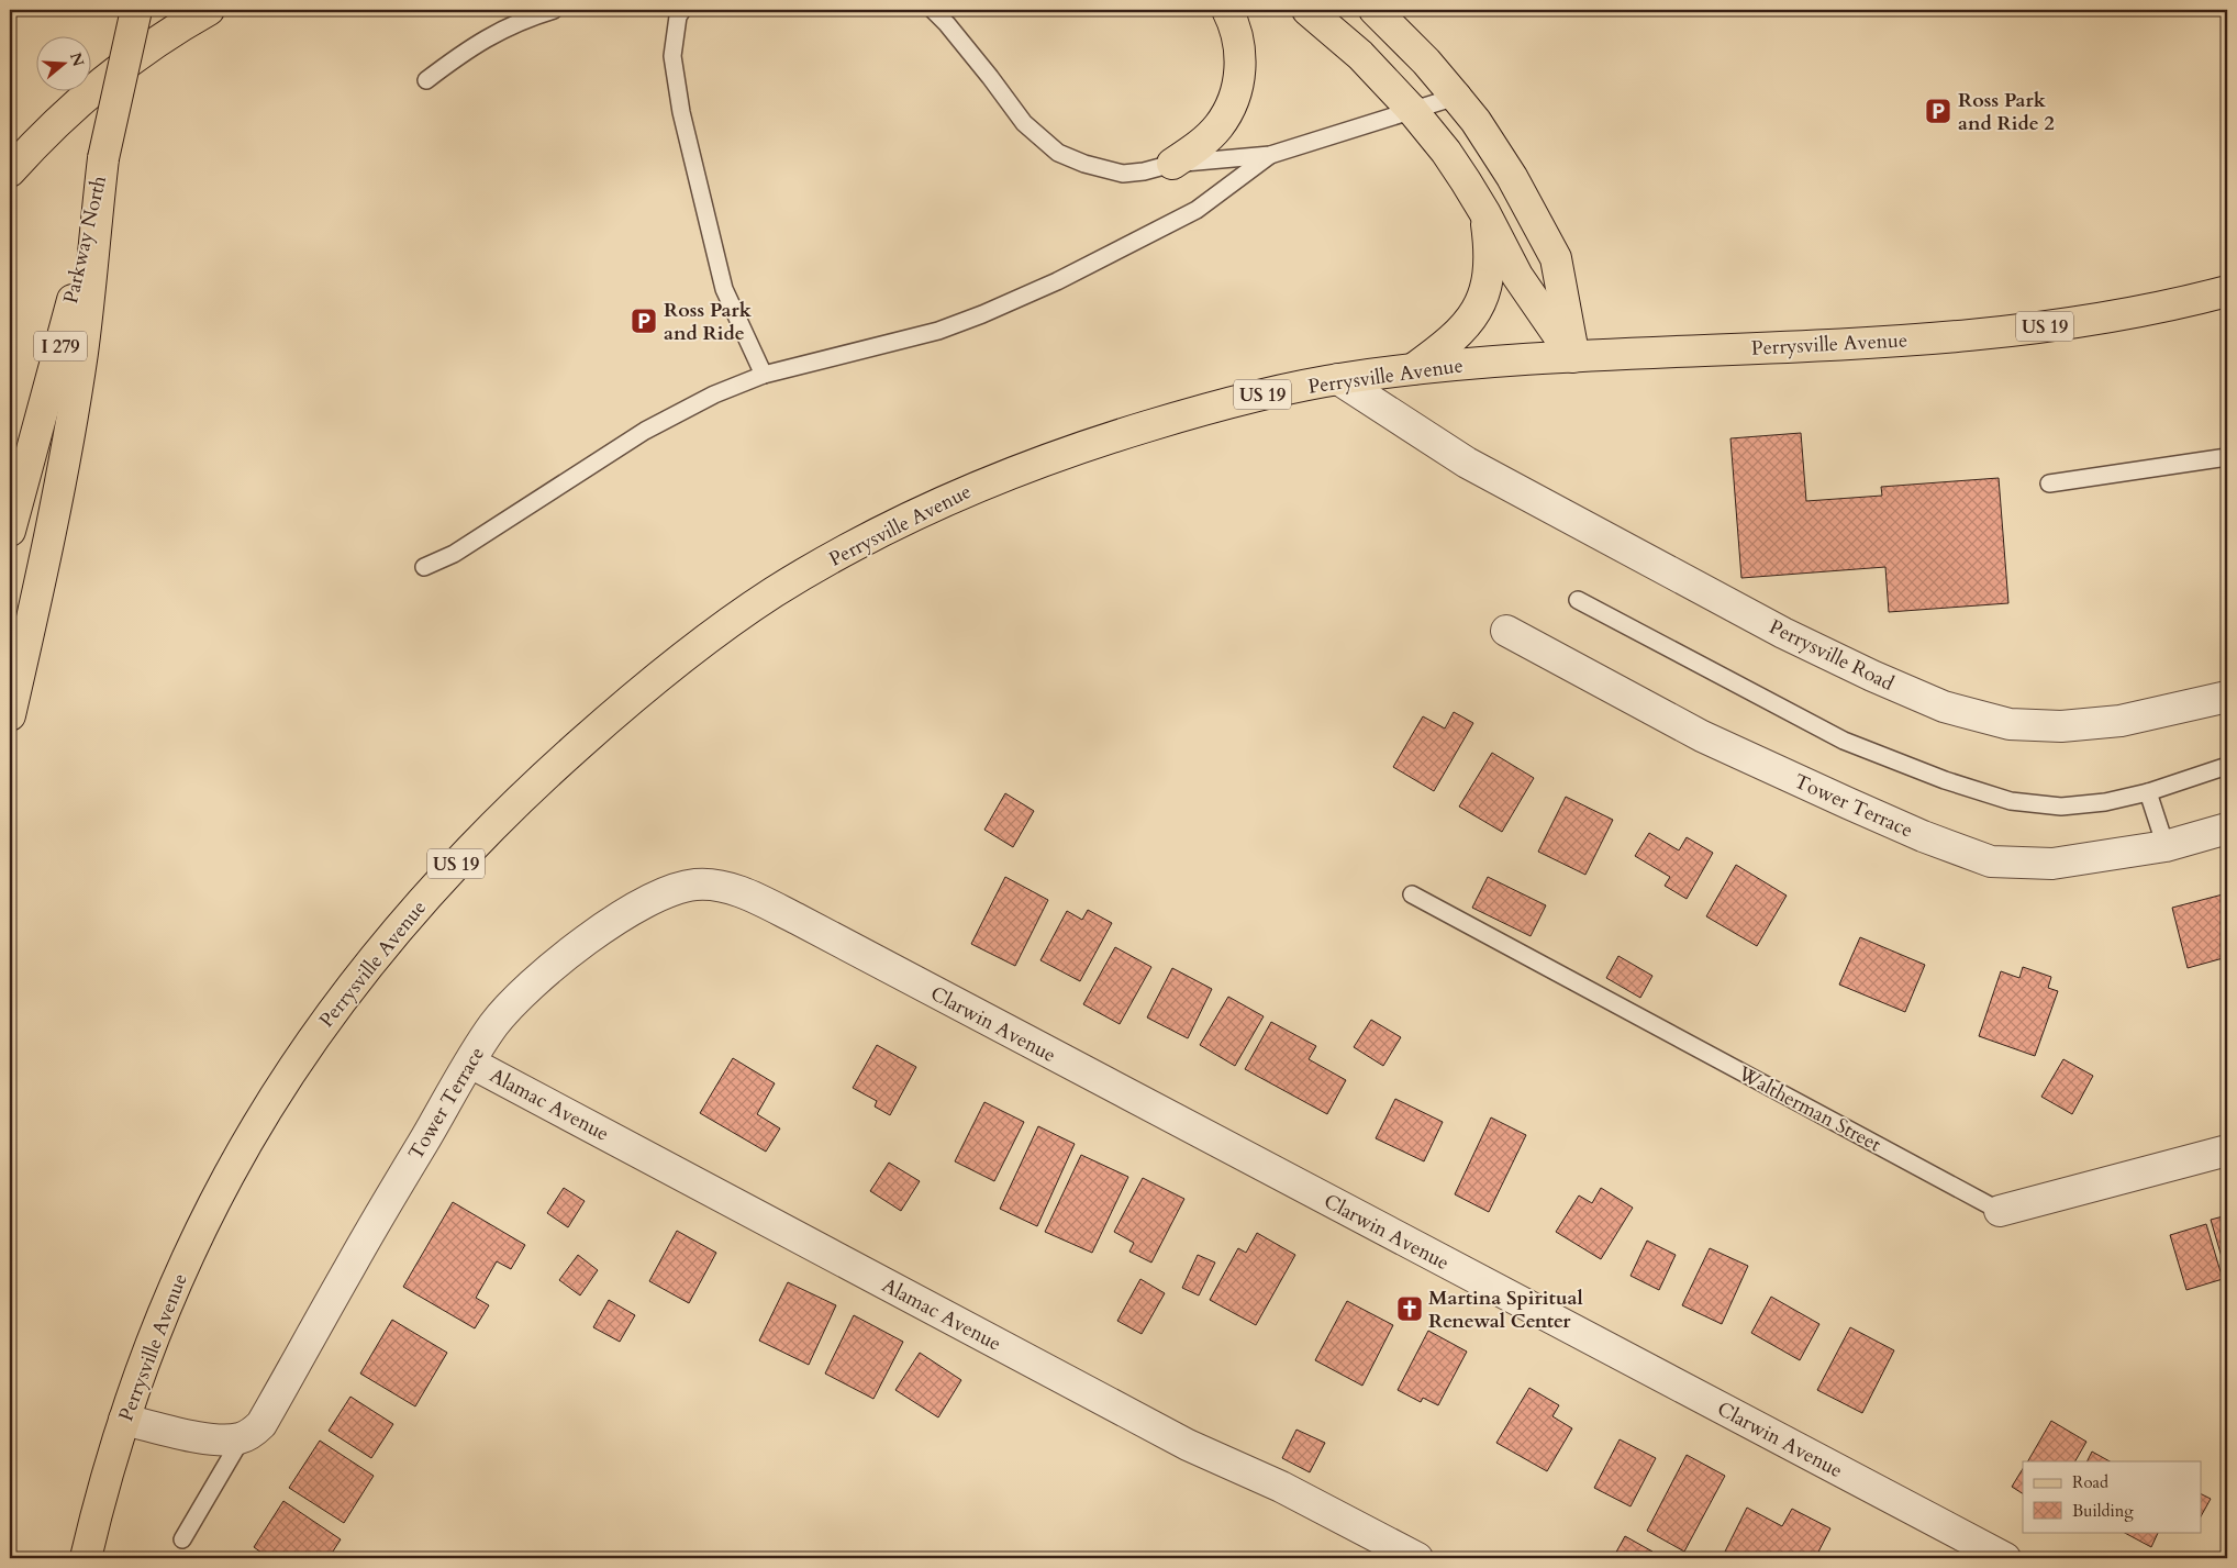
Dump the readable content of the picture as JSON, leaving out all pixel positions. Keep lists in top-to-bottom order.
{
  "streets": {
    "main road": [
      "Parkway North",
      "US 19",
      "Perrysville Avenue",
      "I 279"
    ],
    "street": [
      "Perrysville Road",
      "Tower Terrace",
      "Clarwin Avenue",
      "Alamac Avenue",
      "Waltherman Street"
    ]
  },
  "crossings": [
    ["Perrysville Avenue", "Perrysville Road"],
    ["Tower Terrace", "Clarwin Avenue"],
    ["Tower Terrace", "Alamac Avenue"]
  ],
  "places": {
    "parking": ["Ross Park and Ride 2", "Ross Park and Ride"],
    "church": ["Martina Spiritual Renewal Center"]
  },
  "legend": ["Road", "Building"],
  "north": "right"
}
